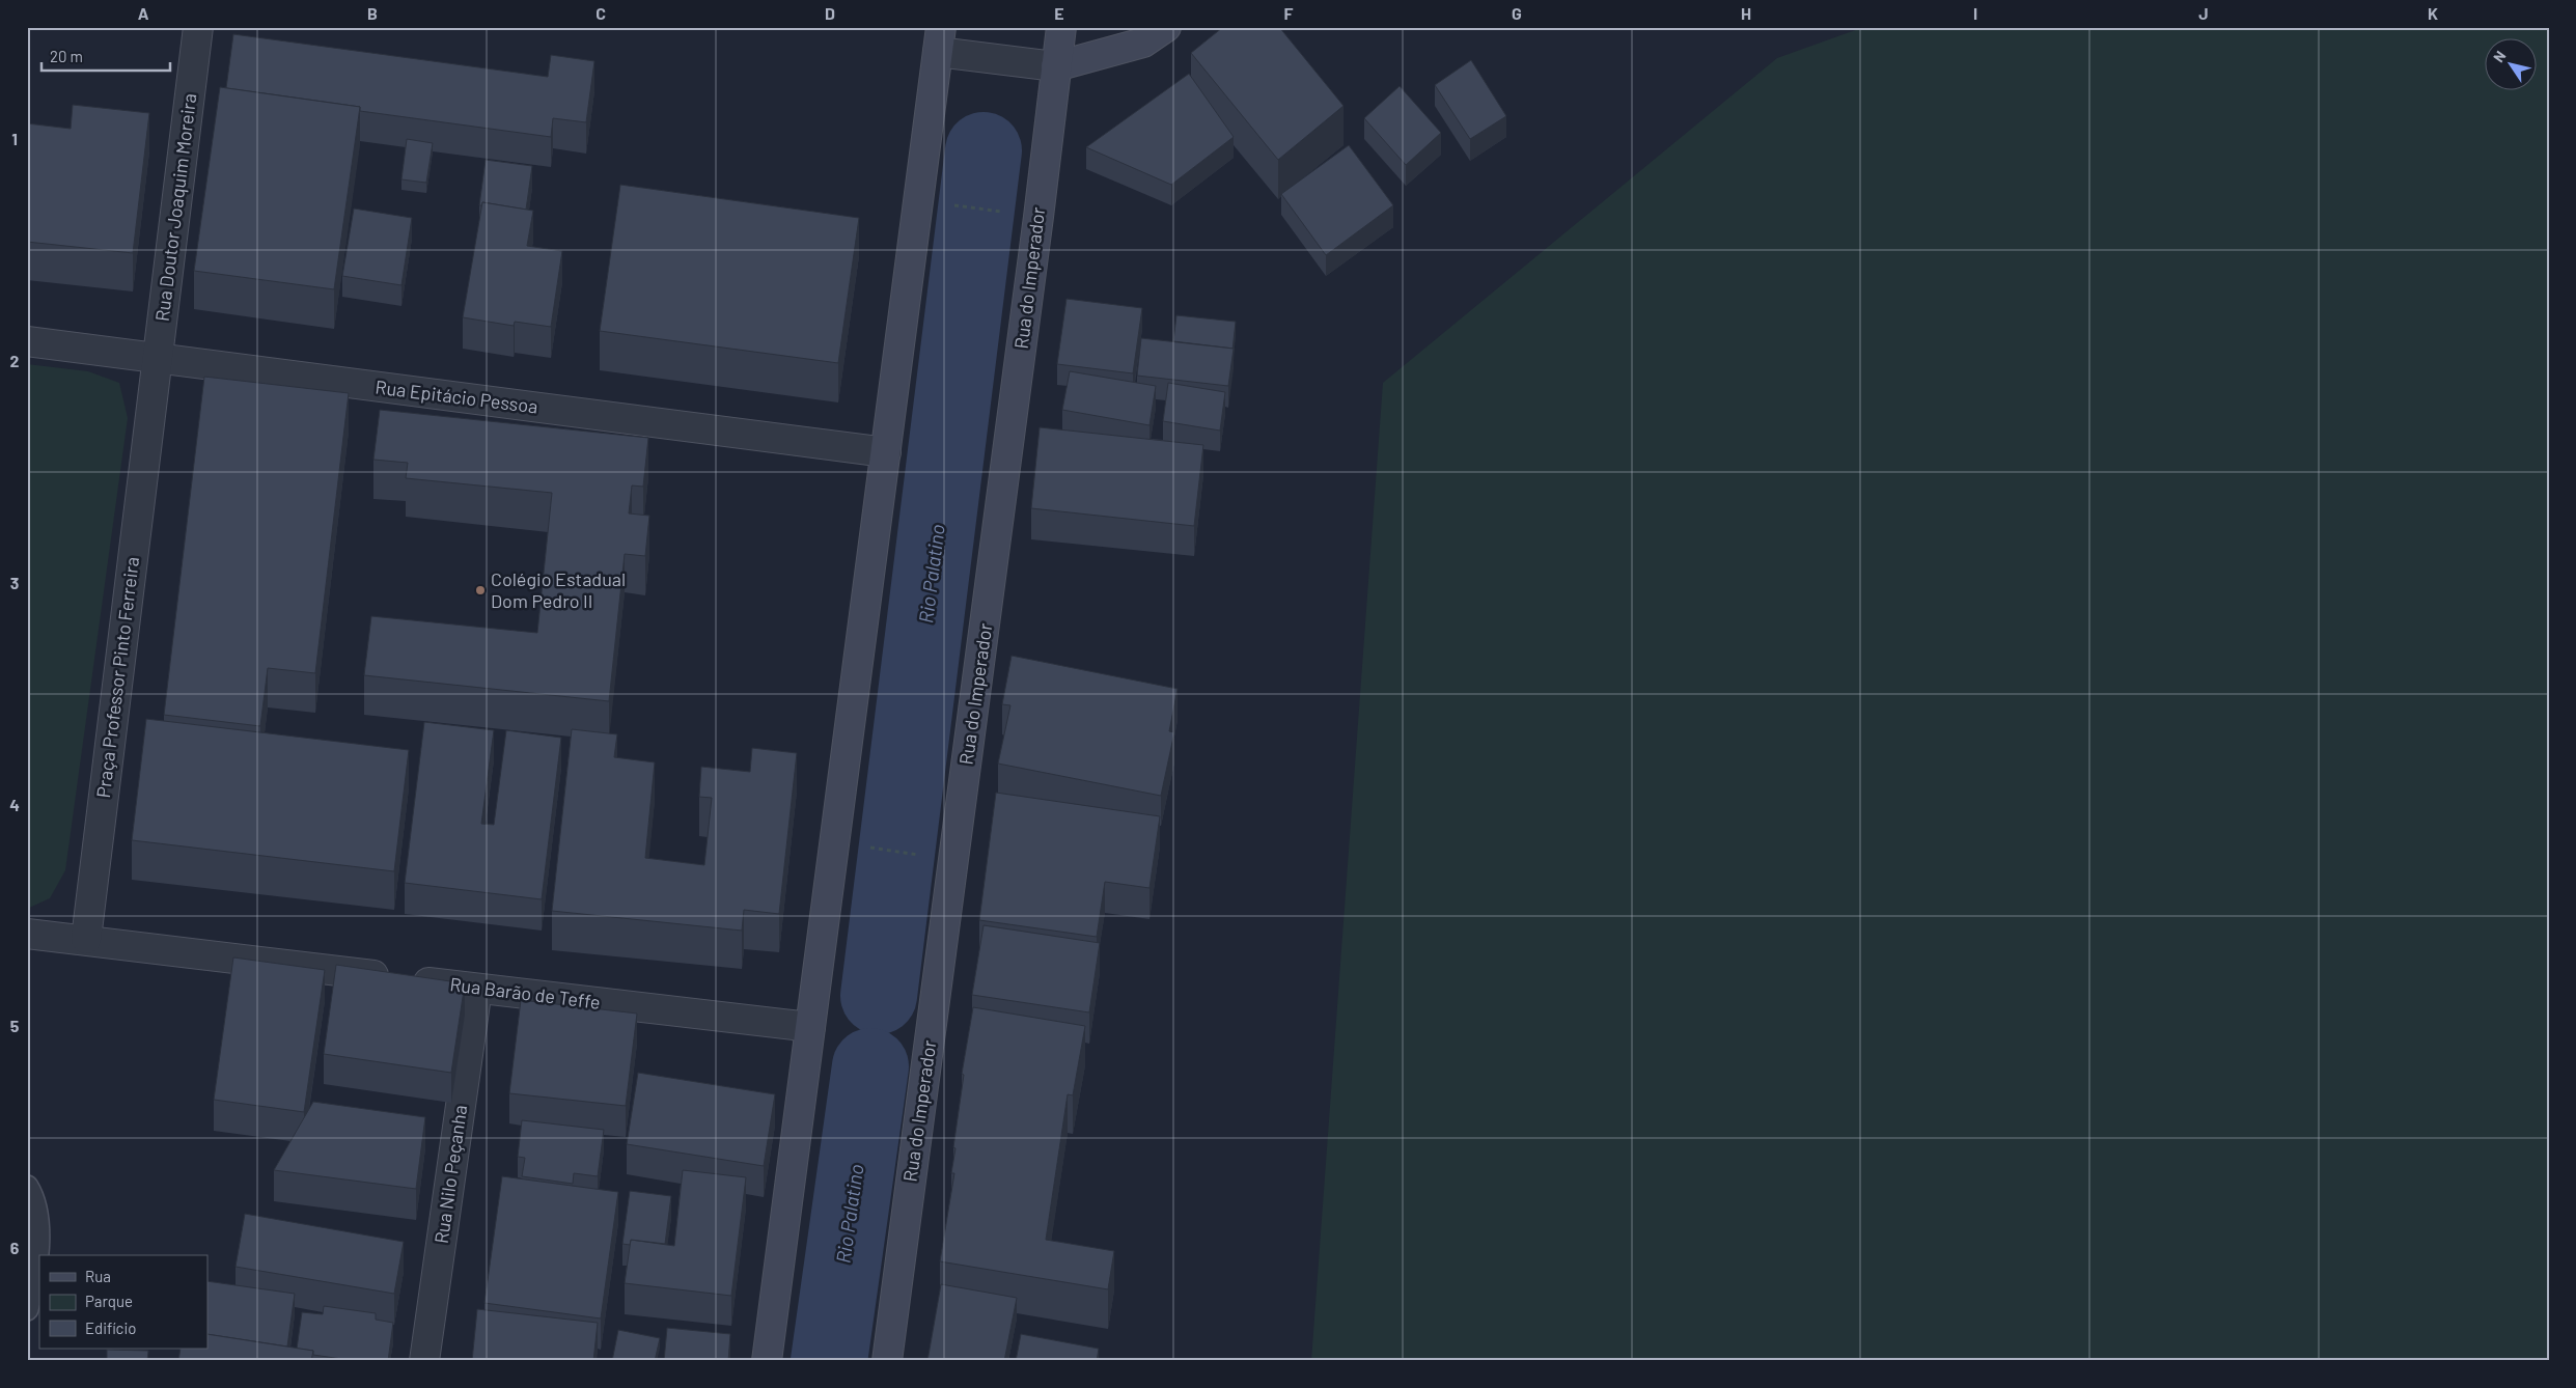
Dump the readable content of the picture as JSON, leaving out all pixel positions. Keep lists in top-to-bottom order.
{
  "streets": {
    "main road": ["Rua do Imperador"],
    "street": [
      "Rua Doutor Joaquim Moreira",
      "Rua Epitácio Pessoa",
      "Praça Professor Pinto Ferreira",
      "Rua Barão de Teffe",
      "Rua Nilo Peçanha"
    ]
  },
  "crossings": [
    ["Rua Doutor Joaquim Moreira", "Rua Epitácio Pessoa"],
    ["Rua Doutor Joaquim Moreira", "Praça Professor Pinto Ferreira"],
    ["Rua Epitácio Pessoa", "Praça Professor Pinto Ferreira"],
    ["Praça Professor Pinto Ferreira", "Rua Barão de Teffe"],
    ["Rua Barão de Teffe", "Rua Nilo Peçanha"]
  ],
  "water": ["Rio Palatino"],
  "places": ["Colégio Estadual Dom Pedro II"],
  "legend": ["Rua", "Parque", "Edifício"],
  "scale_bar": "20 m",
  "north": "top left",
  "grid": {
    "columns": [
      "A",
      "B",
      "C",
      "D",
      "E",
      "F",
      "G",
      "H",
      "I",
      "J",
      "K"
    ],
    "rows": [
      "1",
      "2",
      "3",
      "4",
      "5",
      "6"
    ]
  }
}
